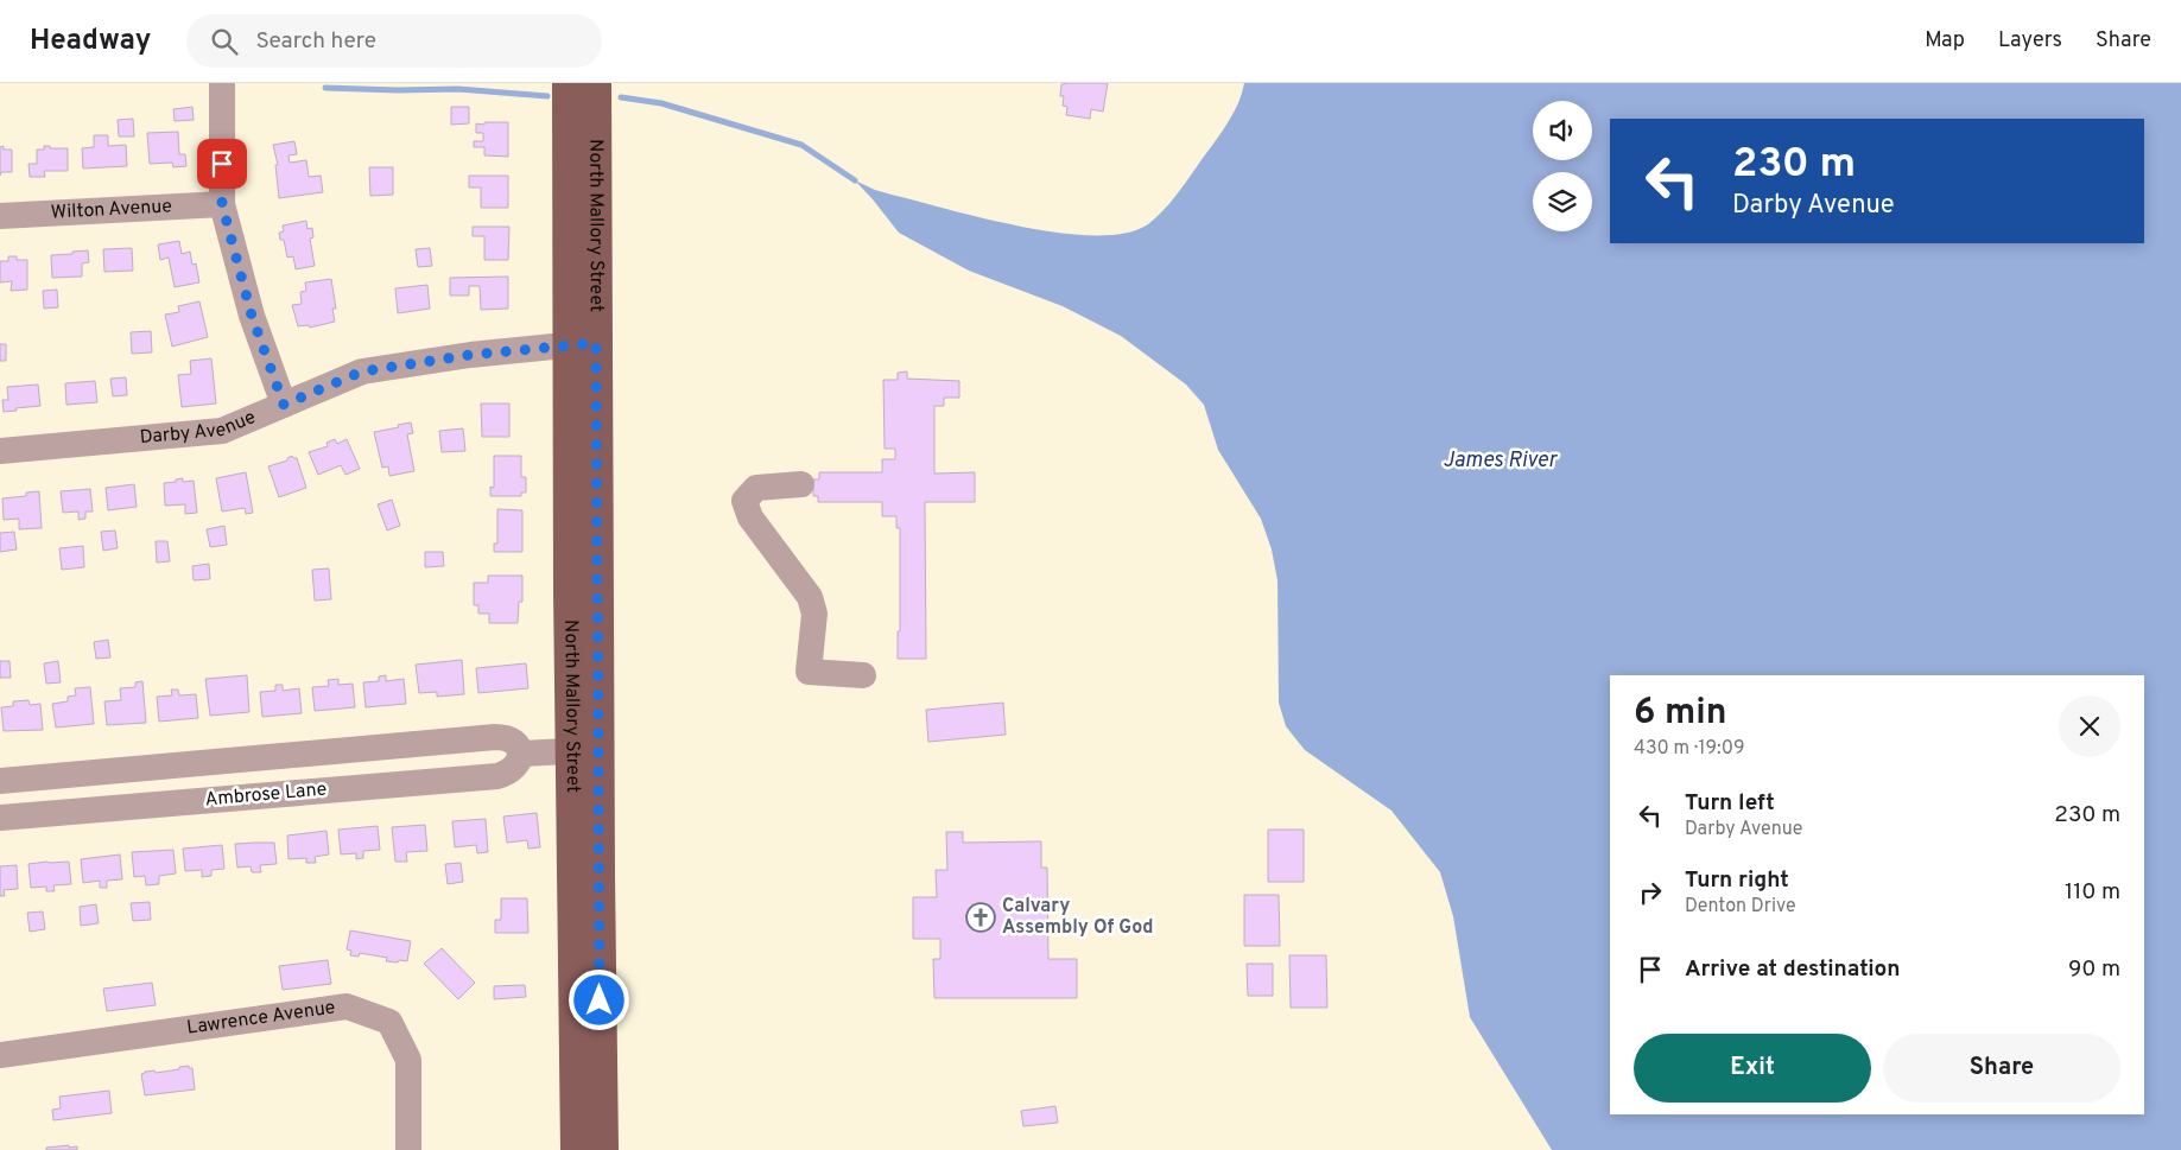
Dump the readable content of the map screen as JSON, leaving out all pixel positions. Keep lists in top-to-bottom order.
{
  "streets": {
    "main road": ["North Mallory Street"],
    "street": [
      "Wilton Avenue",
      "Darby Avenue",
      "Ambrose Lane",
      "Lawrence Avenue"
    ]
  },
  "crossings": [
    ["North Mallory Street", "Darby Avenue"]
  ],
  "water": ["James River"],
  "places": {
    "church": ["Calvary Assembly Of God"]
  },
  "page": {
    "header": "Headway",
    "search": "Search here",
    "nav": ["Map", "Layers", "Share"],
    "turn": ["230 m", "Darby Avenue"],
    "heading": ["6 min", "430 m · 19:09"],
    "list": [
      {
        "name": "Turn left",
        "note": "Darby Avenue",
        "value": "230 m"
      },
      {
        "name": "Turn right",
        "note": "Denton Drive",
        "value": "110 m"
      },
      {
        "name": "Arrive at destination",
        "value": "90 m"
      }
    ],
    "buttons": ["Exit", "Share"]
  }
}
